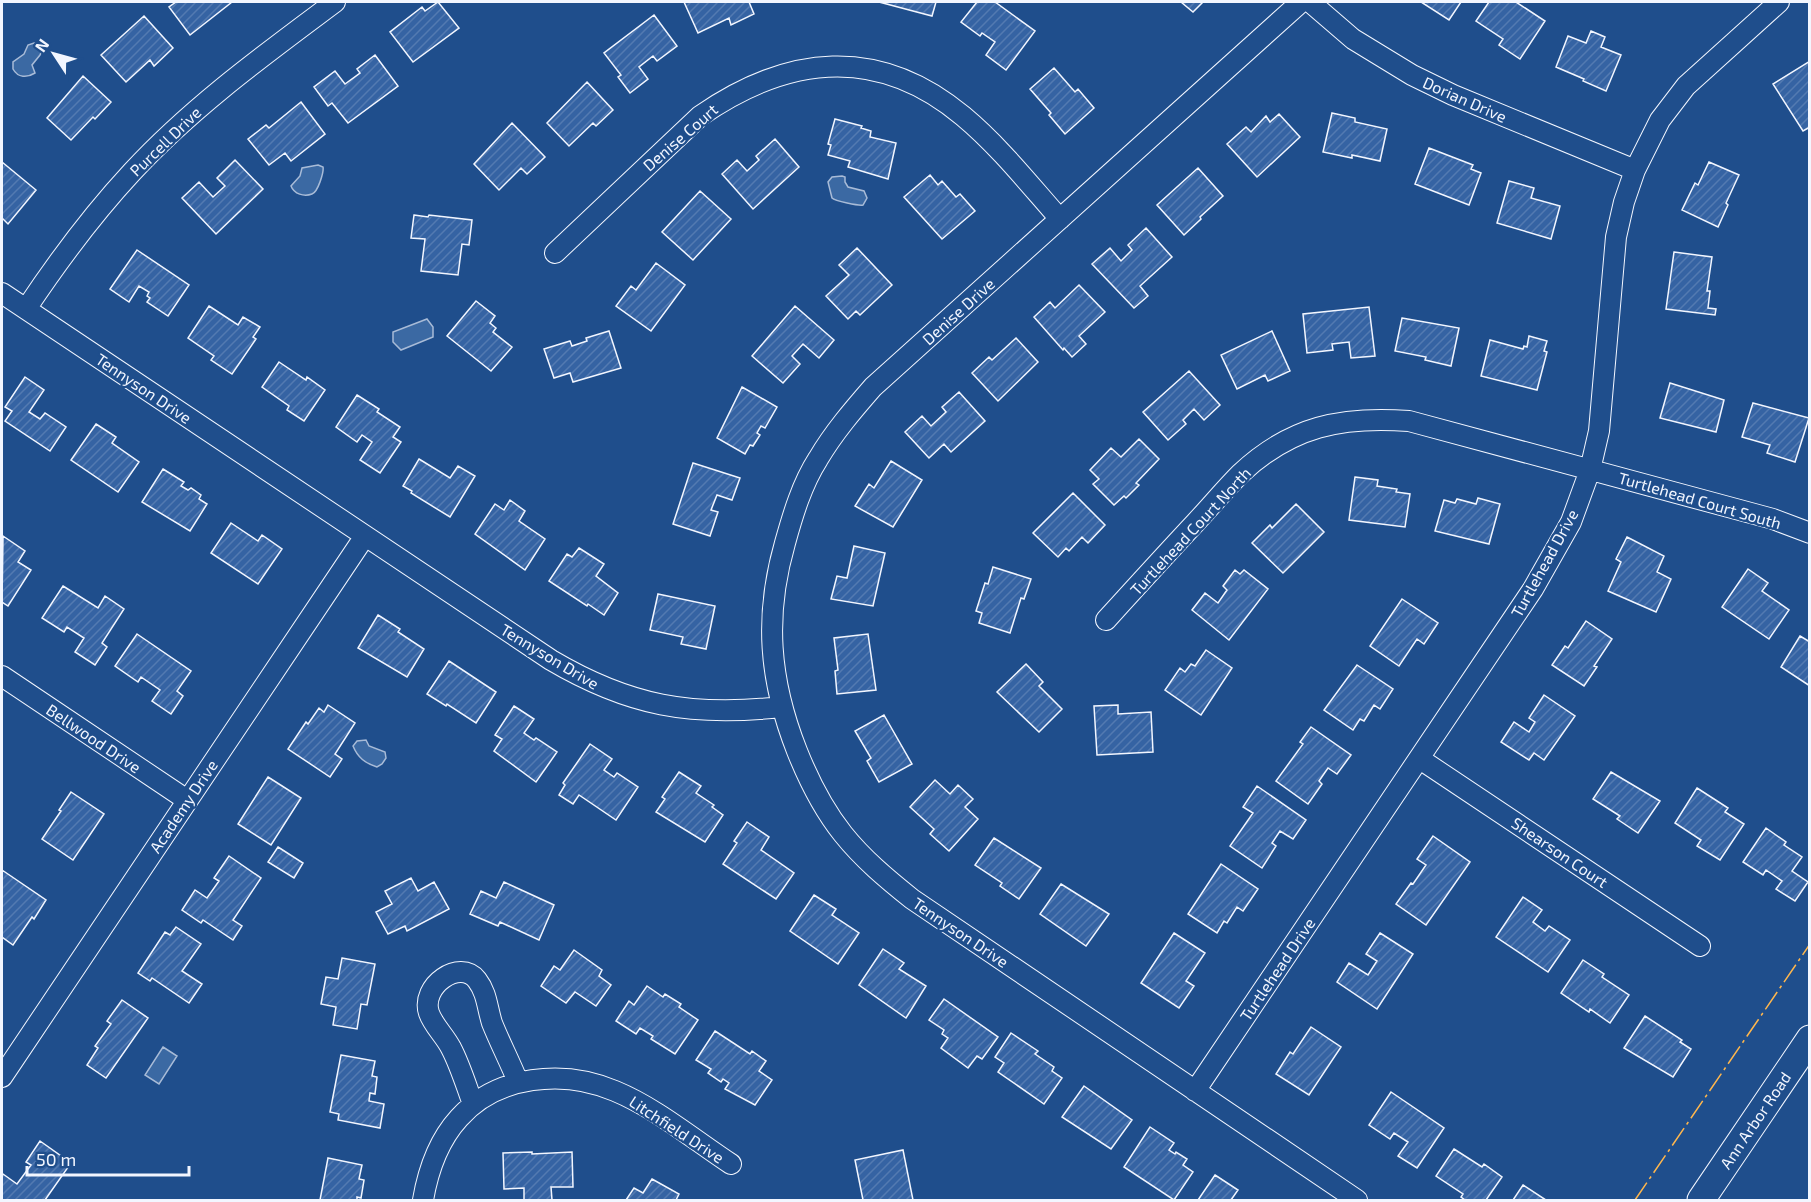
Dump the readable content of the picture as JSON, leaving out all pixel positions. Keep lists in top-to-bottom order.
{
  "streets": {
    "main road": ["Ann Arbor Road"],
    "street": [
      "Dorian Drive",
      "Denise Court",
      "Purcell Drive",
      "Denise Drive",
      "Tennyson Drive",
      "Turtlehead Court South",
      "Turtlehead Court North",
      "Turtlehead Drive",
      "Bellwood Drive",
      "Academy Drive",
      "Shearson Court",
      "Litchfield Drive"
    ]
  },
  "crossings": [
    ["Dorian Drive", "Turtlehead Drive"],
    ["Denise Court", "Denise Drive"],
    ["Purcell Drive", "Tennyson Drive"],
    ["Denise Drive", "Tennyson Drive"],
    ["Tennyson Drive", "Turtlehead Drive"],
    ["Tennyson Drive", "Academy Drive"],
    ["Turtlehead Court South", "Turtlehead Court North"],
    ["Turtlehead Court South", "Turtlehead Drive"],
    ["Turtlehead Court North", "Turtlehead Drive"],
    ["Turtlehead Drive", "Shearson Court"],
    ["Bellwood Drive", "Academy Drive"]
  ],
  "scale_bar": "50 m",
  "north": "top left"
}
